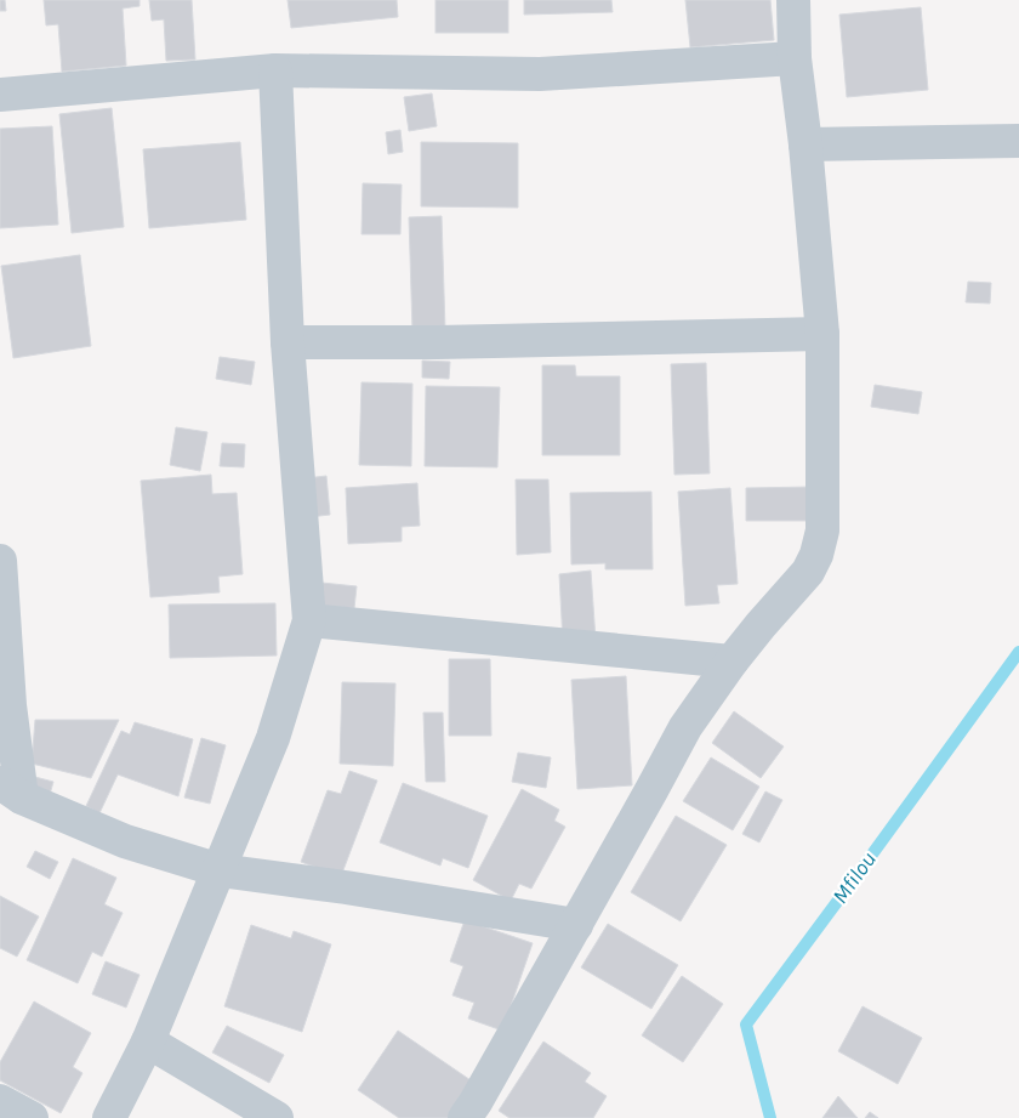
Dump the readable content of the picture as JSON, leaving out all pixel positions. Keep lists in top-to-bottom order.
{
  "water": ["Mfilou"]
}
